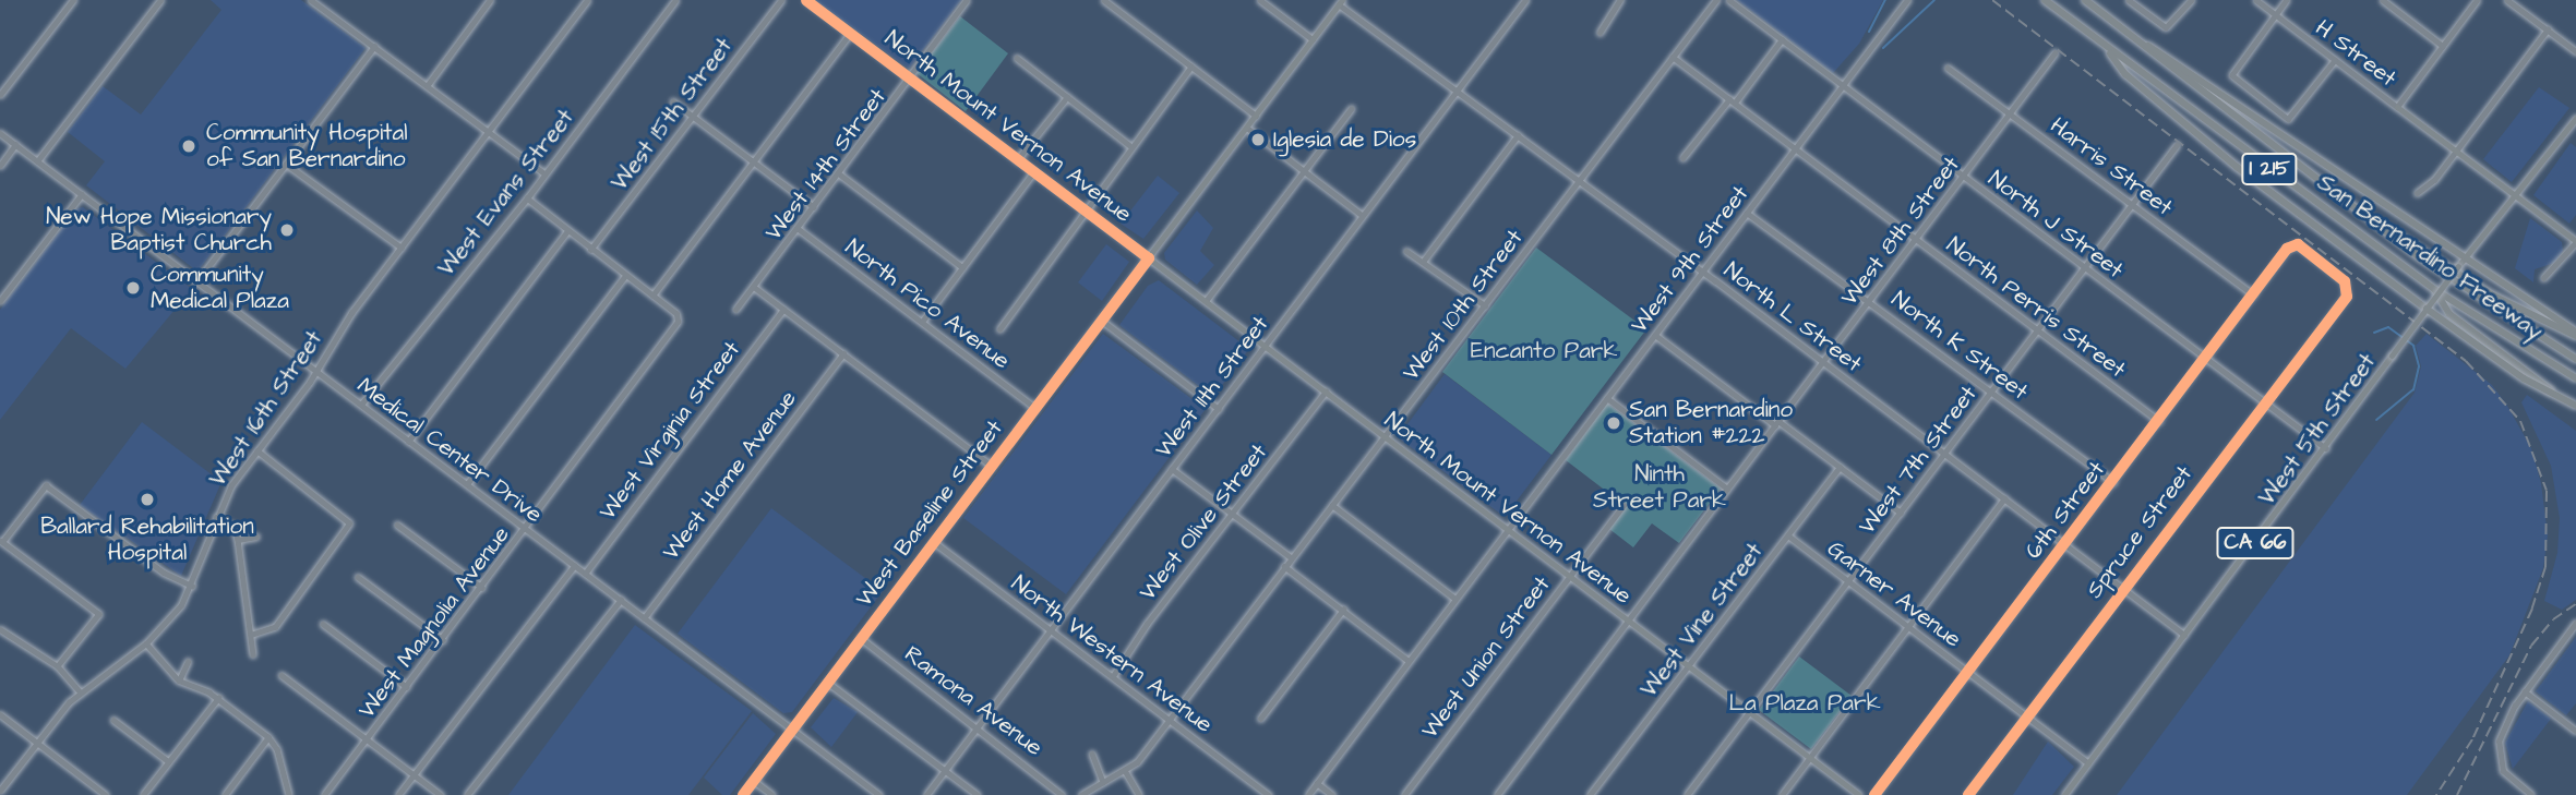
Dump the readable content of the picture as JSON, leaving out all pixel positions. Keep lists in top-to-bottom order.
{
  "streets": {
    "highway": ["I 215", "San Bernardino Freeway"],
    "main road": [
      "North Mount Vernon Avenue",
      "West 5th Street",
      "West Baseline Street",
      "CA 66"
    ],
    "street": [
      "H Street",
      "West 15th Street",
      "West 14th Street",
      "Harris Street",
      "West Evans Street",
      "North J Street",
      "West 8th Street",
      "West 9th Street",
      "North Pico Avenue",
      "West 10th Street",
      "North Perris Street",
      "North L Street",
      "North K Street",
      "West 11th Street",
      "West 16th Street",
      "West Virginia Street",
      "Medical Center Drive",
      "West 7th Street",
      "West Home Avenue",
      "6th Street",
      "West Olive Street",
      "Spruce Street",
      "Garner Avenue",
      "West Vine Street",
      "West Magnolia Avenue",
      "North Western Avenue",
      "West Union Street",
      "Ramona Avenue"
    ]
  },
  "crossings": [
    ["North Mount Vernon Avenue", "West 14th Street"],
    ["North Mount Vernon Avenue", "West 8th Street"],
    ["North Mount Vernon Avenue", "West 9th Street"],
    ["North Mount Vernon Avenue", "West 10th Street"],
    ["North Mount Vernon Avenue", "West 11th Street"],
    ["North Mount Vernon Avenue", "West 7th Street"],
    ["North Mount Vernon Avenue", "West Baseline Street"],
    ["North Mount Vernon Avenue", "West Olive Street"],
    ["North Mount Vernon Avenue", "West Vine Street"],
    ["North Mount Vernon Avenue", "West Union Street"],
    ["West 14th Street", "North Pico Avenue"],
    ["Harris Street", "West 8th Street"],
    ["Harris Street", "West 7th Street"],
    ["Harris Street", "6th Street"],
    ["West Evans Street", "Medical Center Drive"],
    ["North J Street", "West 8th Street"],
    ["North J Street", "West 9th Street"],
    ["North J Street", "West 5th Street"],
    ["North J Street", "West 7th Street"],
    ["North J Street", "6th Street"],
    ["North J Street", "Spruce Street"],
    ["West 8th Street", "North Perris Street"],
    ["West 8th Street", "North L Street"],
    ["West 8th Street", "North K Street"],
    ["West 9th Street", "North Perris Street"],
    ["West 9th Street", "North L Street"],
    ["West 9th Street", "North K Street"],
    ["North Pico Avenue", "West Baseline Street"],
    ["West 10th Street", "North Perris Street"],
    ["West 10th Street", "North L Street"],
    ["West 10th Street", "North Western Avenue"],
    ["North Perris Street", "West 7th Street"],
    ["North Perris Street", "6th Street"],
    ["North L Street", "West 11th Street"],
    ["North L Street", "West 5th Street"],
    ["North L Street", "West 7th Street"],
    ["North L Street", "6th Street"],
    ["North L Street", "West Baseline Street"],
    ["North L Street", "Spruce Street"],
    ["North K Street", "West 7th Street"],
    ["North K Street", "6th Street"],
    ["West 11th Street", "North Western Avenue"],
    ["West 11th Street", "Ramona Avenue"],
    ["West 16th Street", "Medical Center Drive"],
    ["West 5th Street", "Garner Avenue"],
    ["West Virginia Street", "Medical Center Drive"],
    ["Medical Center Drive", "West Home Avenue"],
    ["Medical Center Drive", "West Baseline Street"],
    ["Medical Center Drive", "West Magnolia Avenue"],
    ["West 7th Street", "Garner Avenue"],
    ["6th Street", "Spruce Street"],
    ["6th Street", "Garner Avenue"],
    ["West Baseline Street", "North Western Avenue"],
    ["West Baseline Street", "Ramona Avenue"],
    ["West Olive Street", "North Western Avenue"],
    ["Spruce Street", "Garner Avenue"],
    ["Garner Avenue", "West Vine Street"]
  ],
  "parks": ["Encanto Park", "Ninth Street Park", "La Plaza Park"],
  "places": [
    "Iglesia de Dios",
    "Community Hospital of San Bernardino",
    "New Hope Missionary Baptist Church",
    "Community Medical Plaza",
    "San Bernardino Station #222",
    "Ballard Rehabilitation Hospital"
  ]
}
